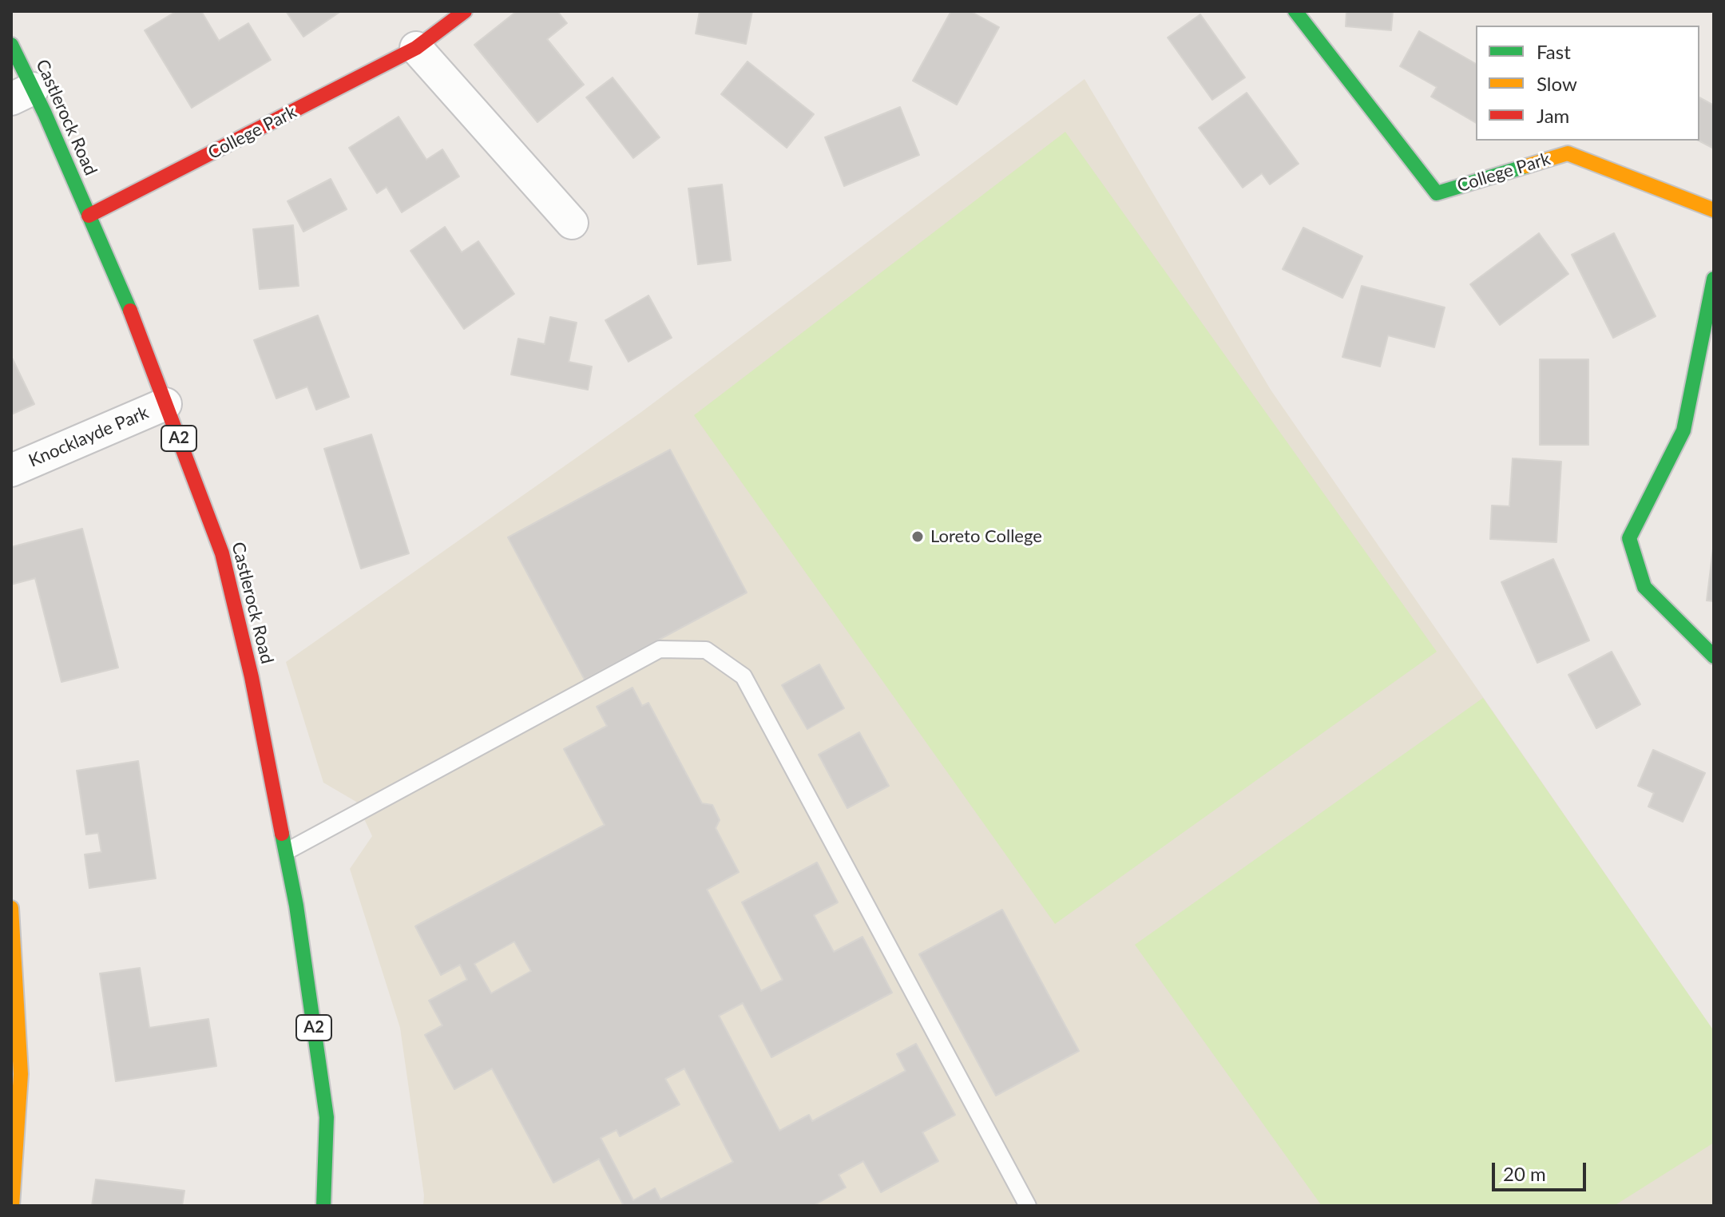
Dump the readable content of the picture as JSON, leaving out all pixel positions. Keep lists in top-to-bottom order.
{
  "streets": {
    "street": [
      "Castlerock Road",
      "College Park",
      "Knocklayde Park",
      "A2"
    ]
  },
  "crossings": [
    ["Castlerock Road", "College Park"],
    ["Castlerock Road", "Knocklayde Park"]
  ],
  "places": ["Loreto College"],
  "legend": ["Fast", "Slow", "Jam"],
  "scale_bar": "20 m"
}
